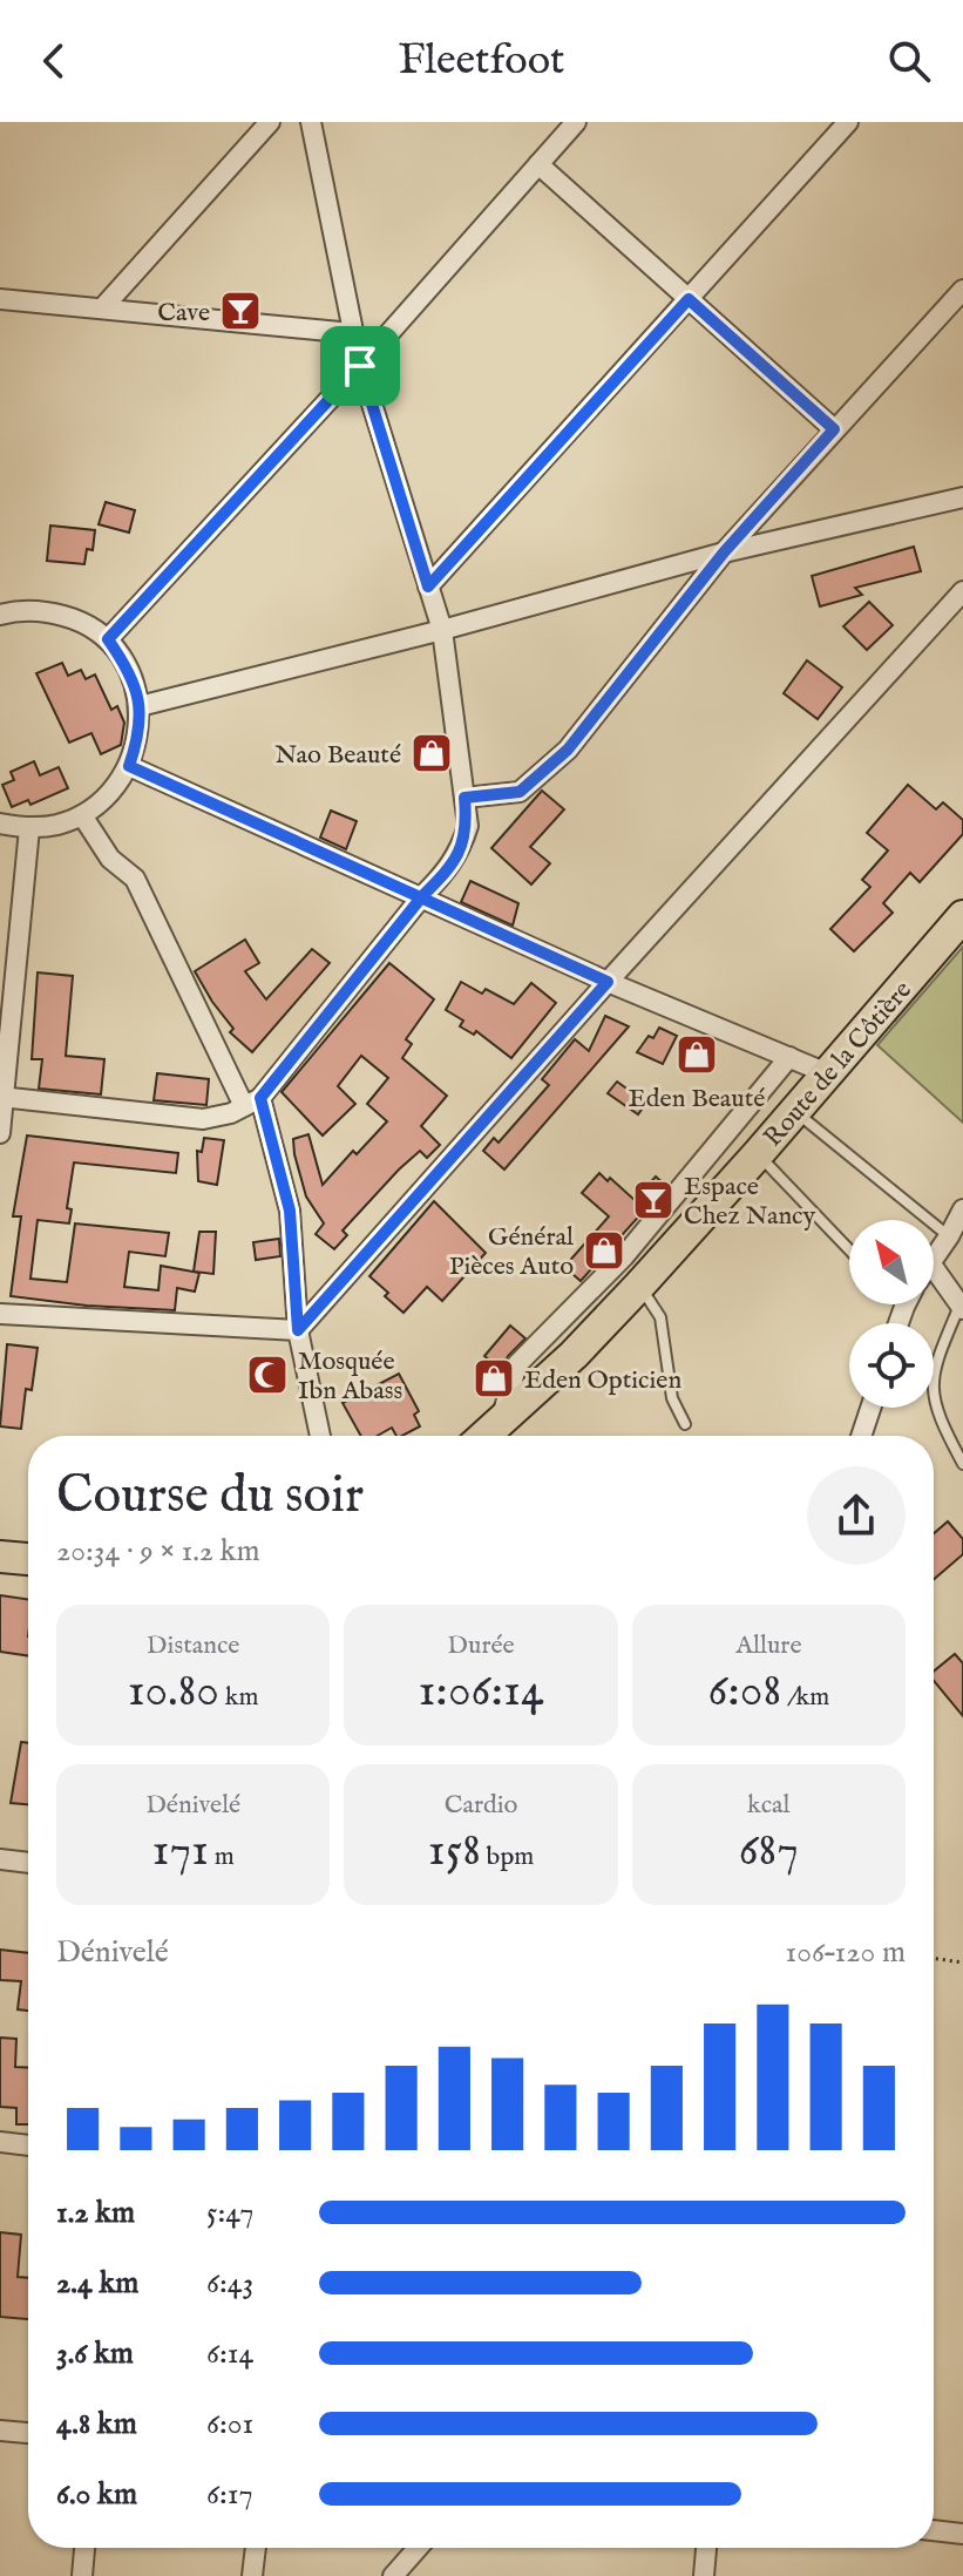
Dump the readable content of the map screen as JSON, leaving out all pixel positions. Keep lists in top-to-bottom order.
{
  "streets": {
    "main road": ["Route de la Côtière"]
  },
  "places": {
    "bar": ["Cave", "Espace Chez Nancy"],
    "shop": [
      "Nao Beauté",
      "Eden Beauté",
      "Général Pièces Auto",
      "Eden Opticien"
    ],
    "mosque": ["Mosquée Ibn Abass"]
  },
  "north": "top left",
  "page": {
    "header": "Fleetfoot",
    "heading": ["Course du soir", "20:34 · 9 × 1.2 km"],
    "stats": [
      ["Distance", "10.80 km"],
      ["Durée", "1:06:14"],
      ["Allure", "6:08 /km"],
      ["Dénivelé", "171 m"],
      ["Cardio", "158 bpm"],
      ["kcal", "687"]
    ],
    "chart": ["Dénivelé", "106–120 m"],
    "list": [
      {
        "name": "1.2 km",
        "note": "5:47"
      },
      {
        "name": "2.4 km",
        "note": "6:43"
      },
      {
        "name": "3.6 km",
        "note": "6:14"
      },
      {
        "name": "4.8 km",
        "note": "6:01"
      },
      {
        "name": "6.0 km",
        "note": "6:17"
      }
    ]
  }
}
